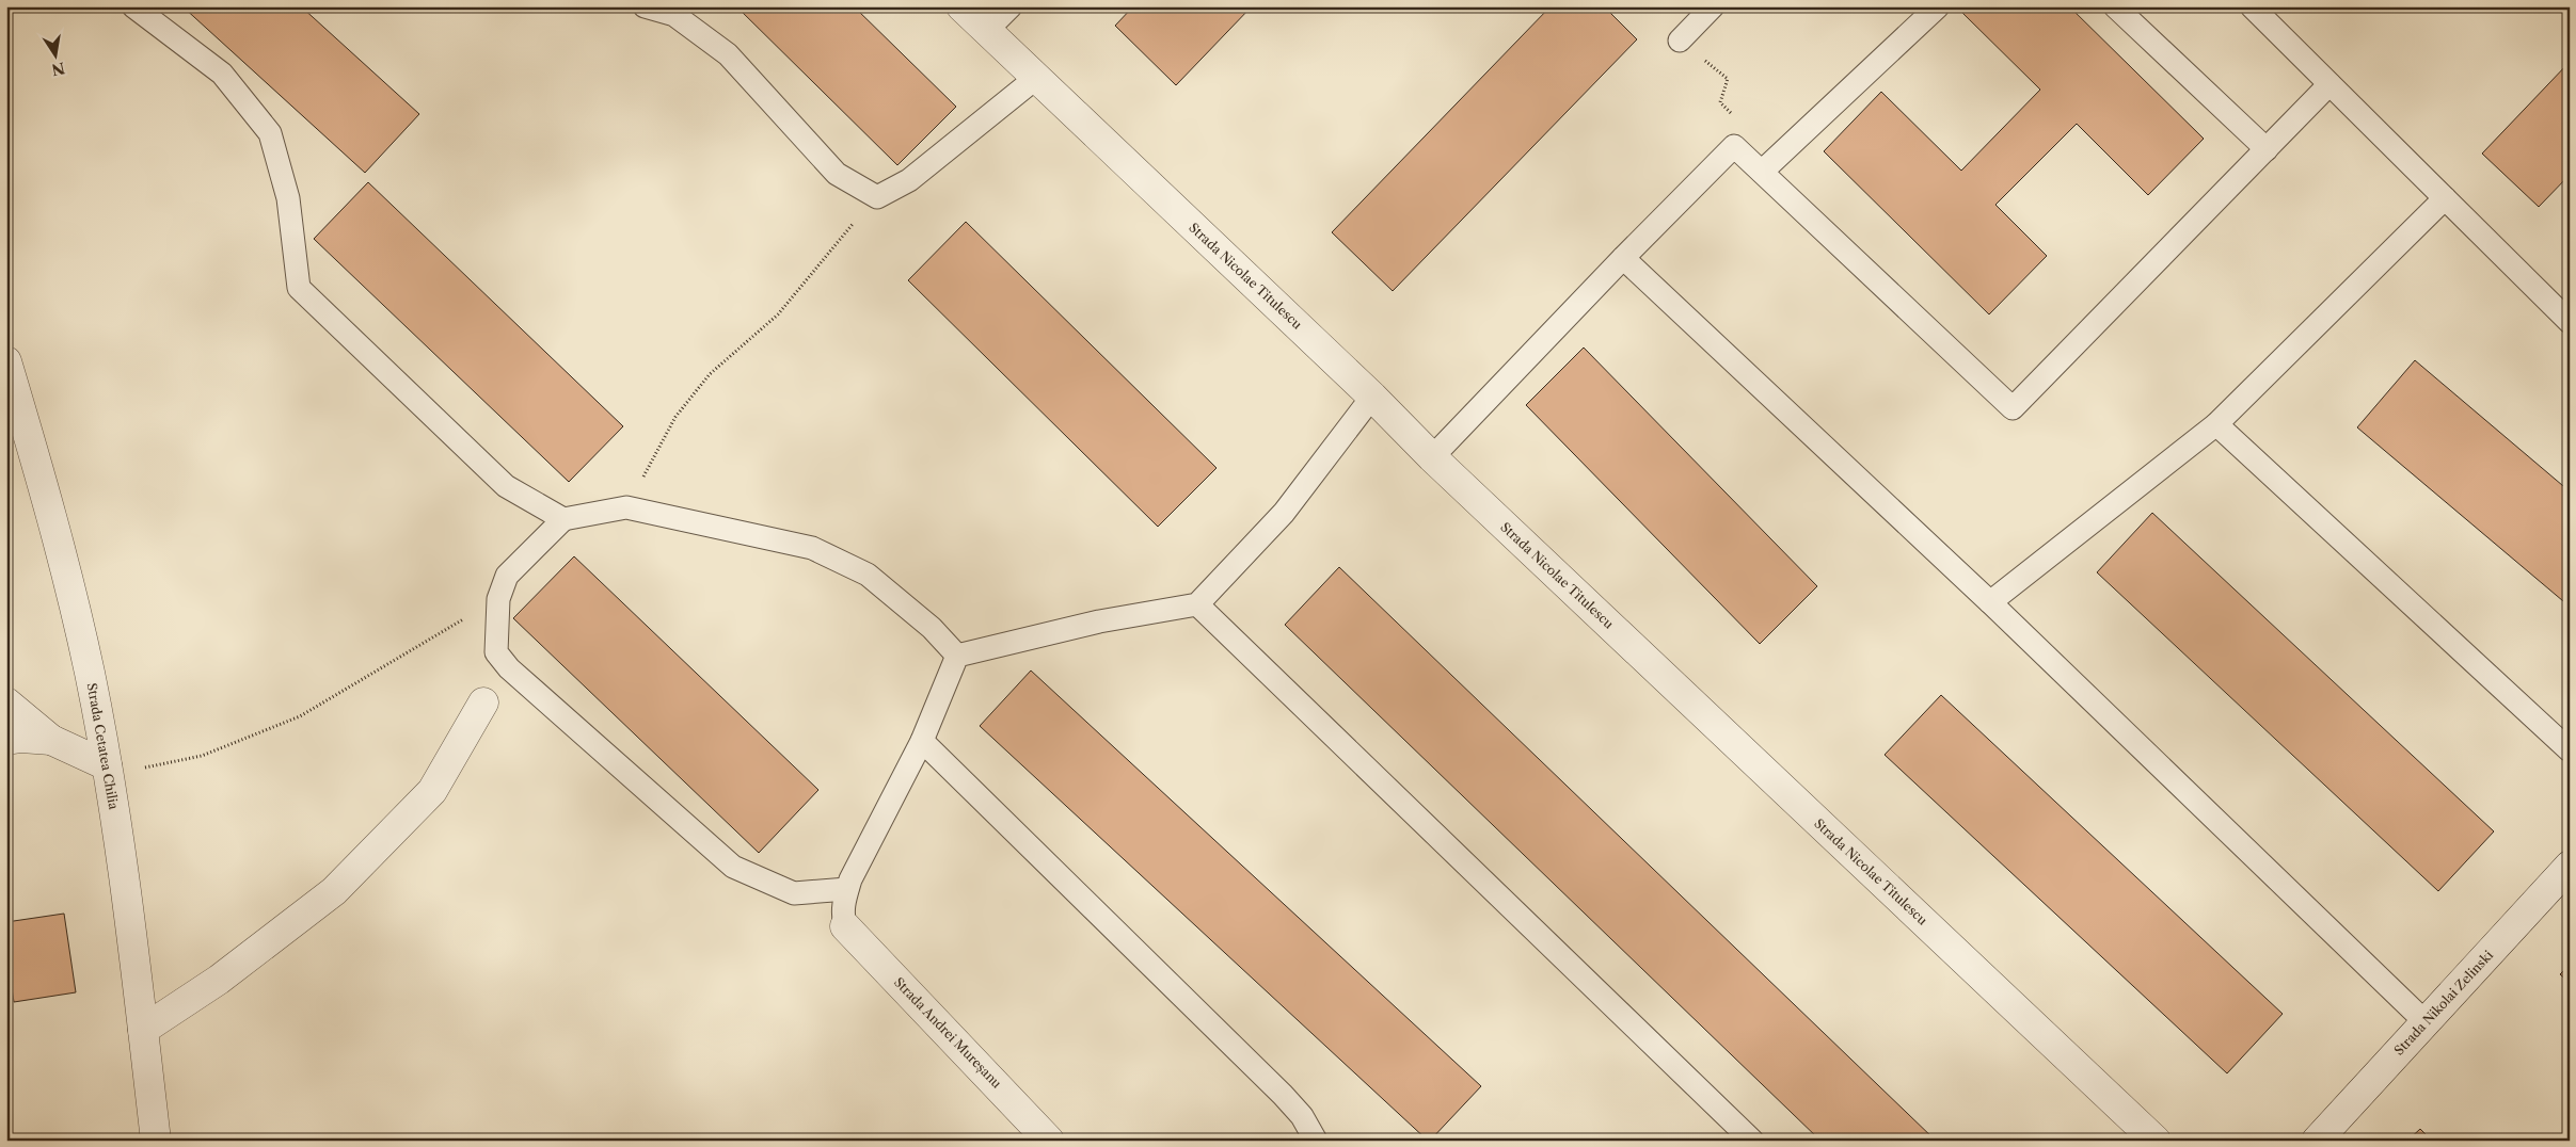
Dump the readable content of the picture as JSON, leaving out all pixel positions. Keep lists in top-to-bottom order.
{
  "streets": {
    "street": [
      "Strada Nicolae Titulescu",
      "Strada Cetatea Chilia",
      "Strada Nikolai Zelinski",
      "Strada Andrei Mureșanu"
    ]
  },
  "north": "bottom"
}
